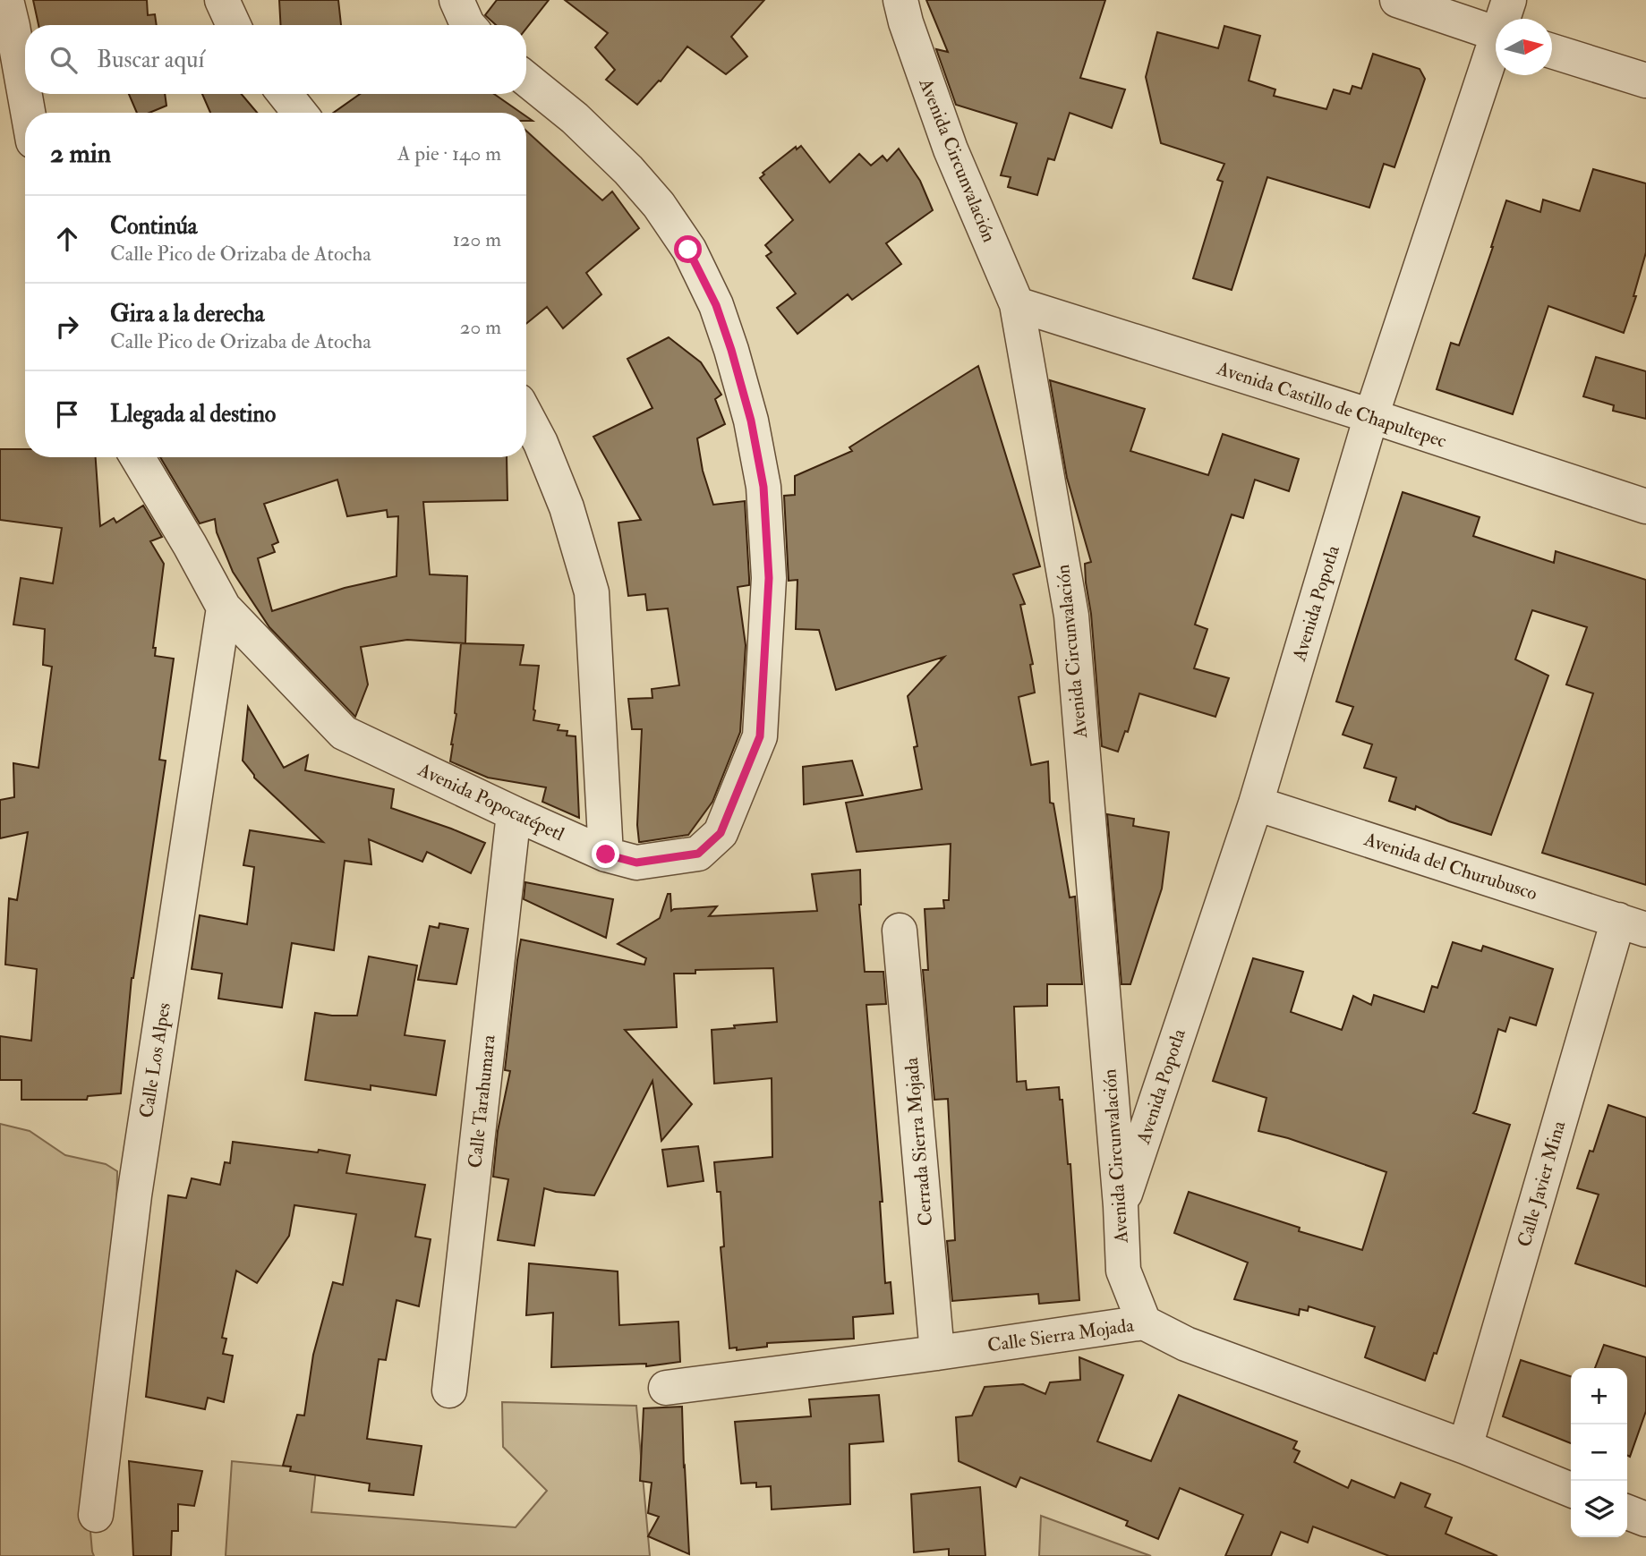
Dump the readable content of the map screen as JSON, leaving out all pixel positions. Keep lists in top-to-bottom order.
{
  "streets": {
    "street": [
      "Avenida Circunvalación",
      "Avenida Castillo de Chapultepec",
      "Avenida Popotla",
      "Avenida Popocatépetl",
      "Avenida del Churubusco",
      "Calle Los Alpes",
      "Calle Tarahumara",
      "Cerrada Sierra Mojada",
      "Calle Javier Mina",
      "Calle Sierra Mojada"
    ]
  },
  "crossings": [
    ["Avenida Circunvalación", "Avenida Castillo de Chapultepec"],
    ["Avenida Circunvalación", "Avenida Popotla"],
    ["Avenida Circunvalación", "Calle Sierra Mojada"],
    ["Avenida Castillo de Chapultepec", "Avenida Popotla"],
    ["Avenida Popotla", "Avenida del Churubusco"],
    ["Avenida Popocatépetl", "Calle Los Alpes"],
    ["Avenida Popocatépetl", "Calle Tarahumara"],
    ["Avenida del Churubusco", "Calle Javier Mina"],
    ["Cerrada Sierra Mojada", "Calle Sierra Mojada"],
    ["Calle Javier Mina", "Calle Sierra Mojada"]
  ],
  "north": "right",
  "page": {
    "search": "Buscar aquí",
    "heading": ["2 min", "A pie · 140 m"],
    "list": [
      ["Continúa", "Calle Pico de Orizaba de Atocha", "120 m"],
      ["Gira a la derecha", "Calle Pico de Orizaba de Atocha", "20 m"],
      "Llegada al destino"
    ],
    "map_buttons": ["+", "−"]
  }
}
